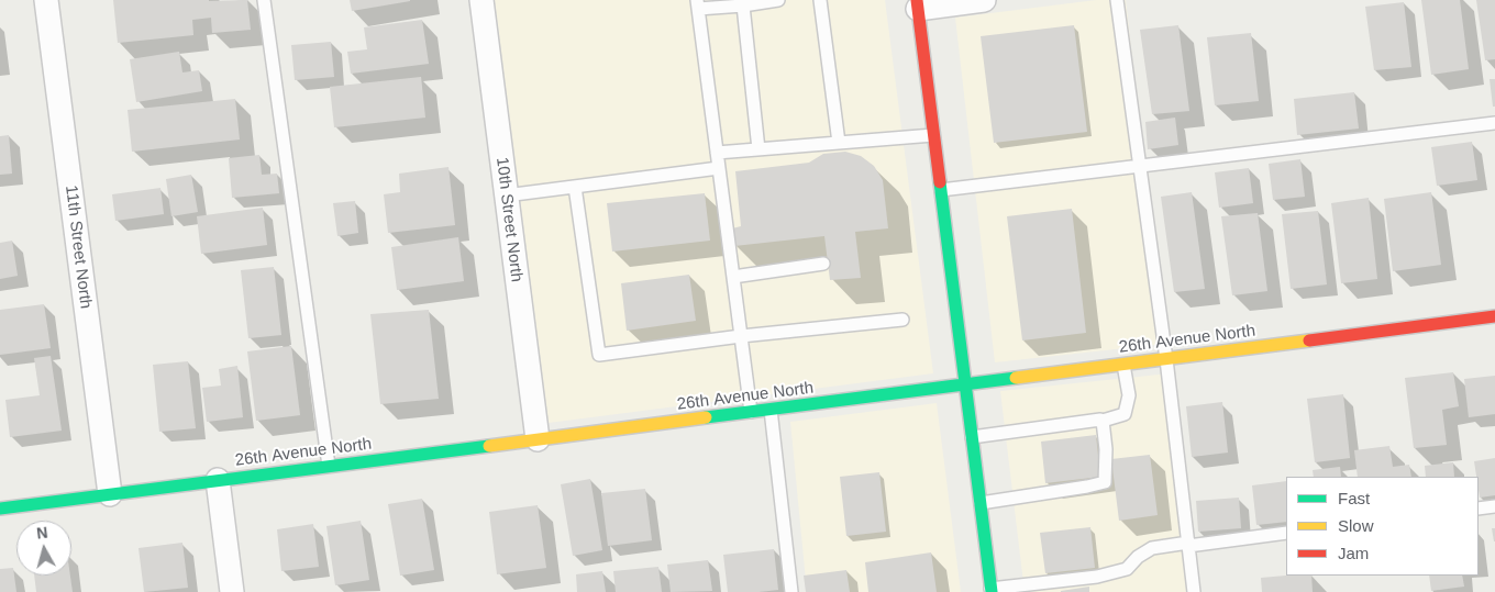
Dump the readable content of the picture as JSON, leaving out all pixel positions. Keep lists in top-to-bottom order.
{
  "streets": {
    "street": ["10th Street North", "11th Street North", "26th Avenue North"]
  },
  "crossings": [
    ["10th Street North", "26th Avenue North"],
    ["11th Street North", "26th Avenue North"]
  ],
  "legend": ["Fast", "Slow", "Jam"],
  "north": "top"
}
